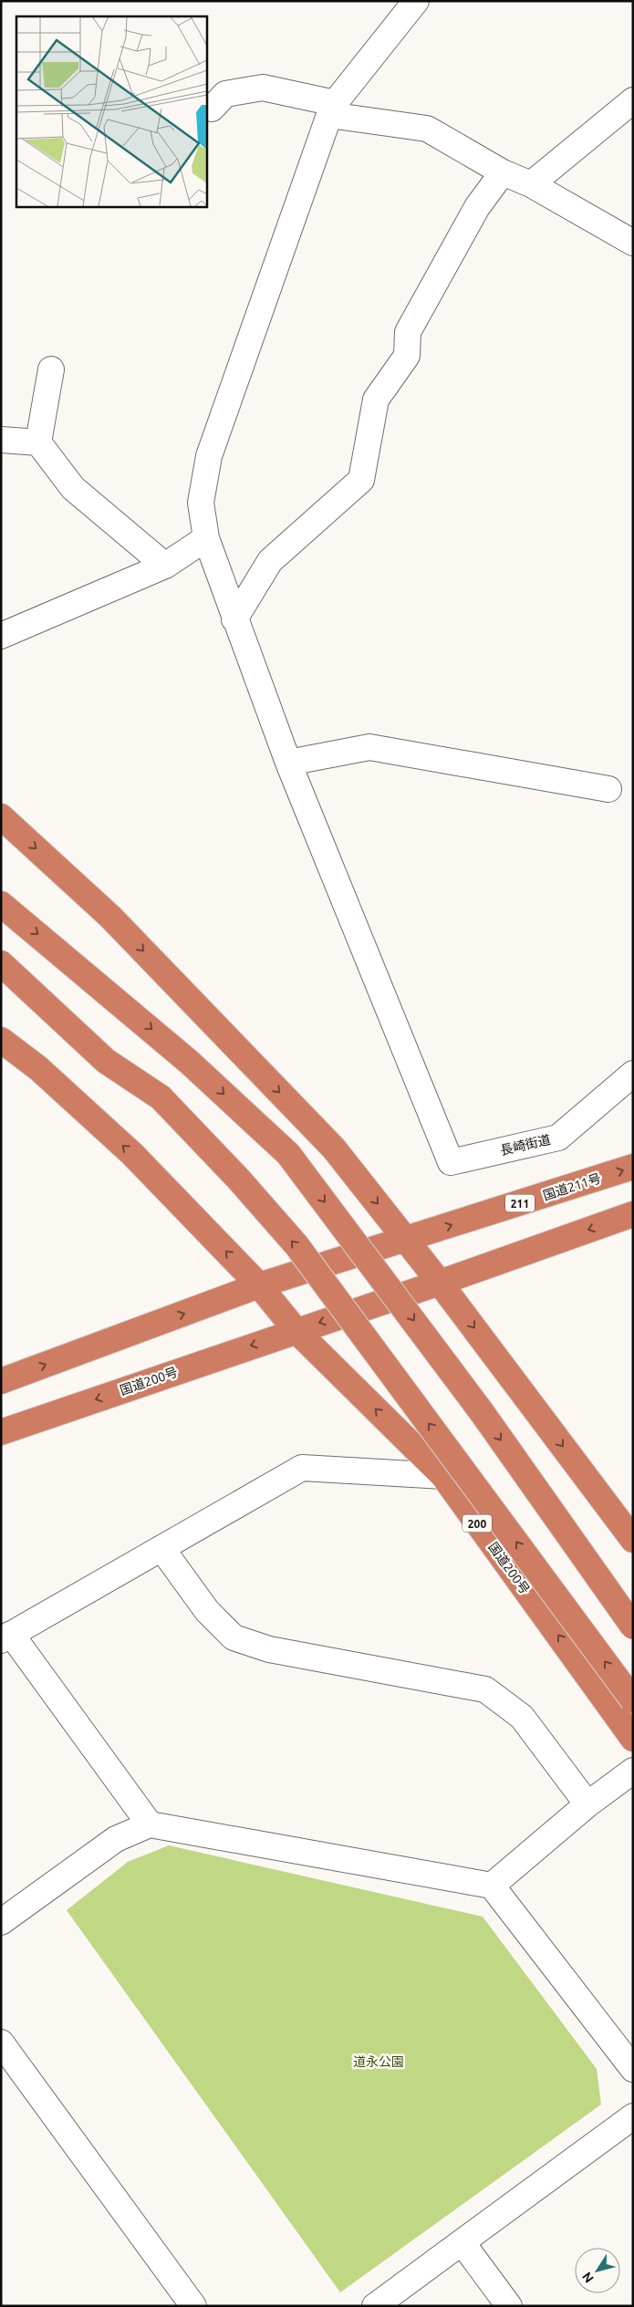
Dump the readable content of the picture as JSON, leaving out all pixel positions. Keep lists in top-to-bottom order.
{
  "streets": {
    "highway": [
      "国道211号",
      "211",
      "国道200号",
      "200"
    ],
    "street": ["長崎街道"]
  },
  "parks": ["道永公園"],
  "north": "bottom left"
}
